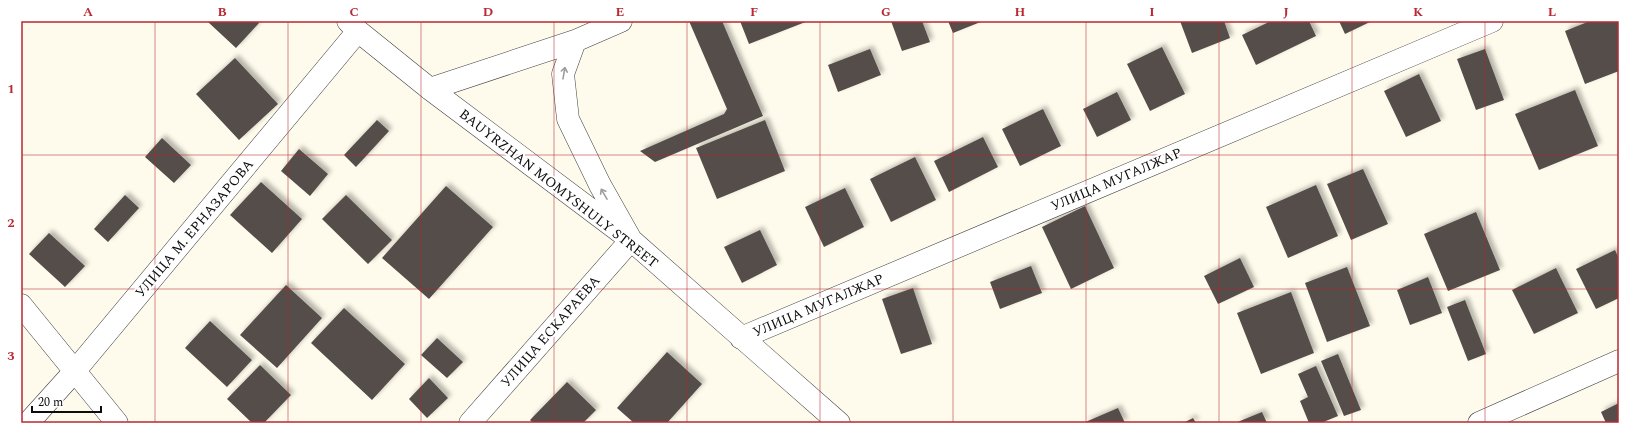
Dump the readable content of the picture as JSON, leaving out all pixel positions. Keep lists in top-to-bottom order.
{
  "streets": {
    "street": [
      "УЛИЦА МУГАЛЖАР",
      "BAUYRZHAN MOMYSHULY STREET",
      "УЛИЦА М. ЕРНАЗАРОВА",
      "УЛИЦА ЕСКАРАЕВА"
    ]
  },
  "crossings": [
    ["УЛИЦА МУГАЛЖАР", "BAUYRZHAN MOMYSHULY STREET"],
    ["BAUYRZHAN MOMYSHULY STREET", "УЛИЦА М. ЕРНАЗАРОВА"],
    ["BAUYRZHAN MOMYSHULY STREET", "УЛИЦА ЕСКАРАЕВА"]
  ],
  "scale_bar": "20 m",
  "grid": {
    "columns": [
      "A",
      "B",
      "C",
      "D",
      "E",
      "F",
      "G",
      "H",
      "I",
      "J",
      "K",
      "L"
    ],
    "rows": ["1", "2", "3"]
  }
}
